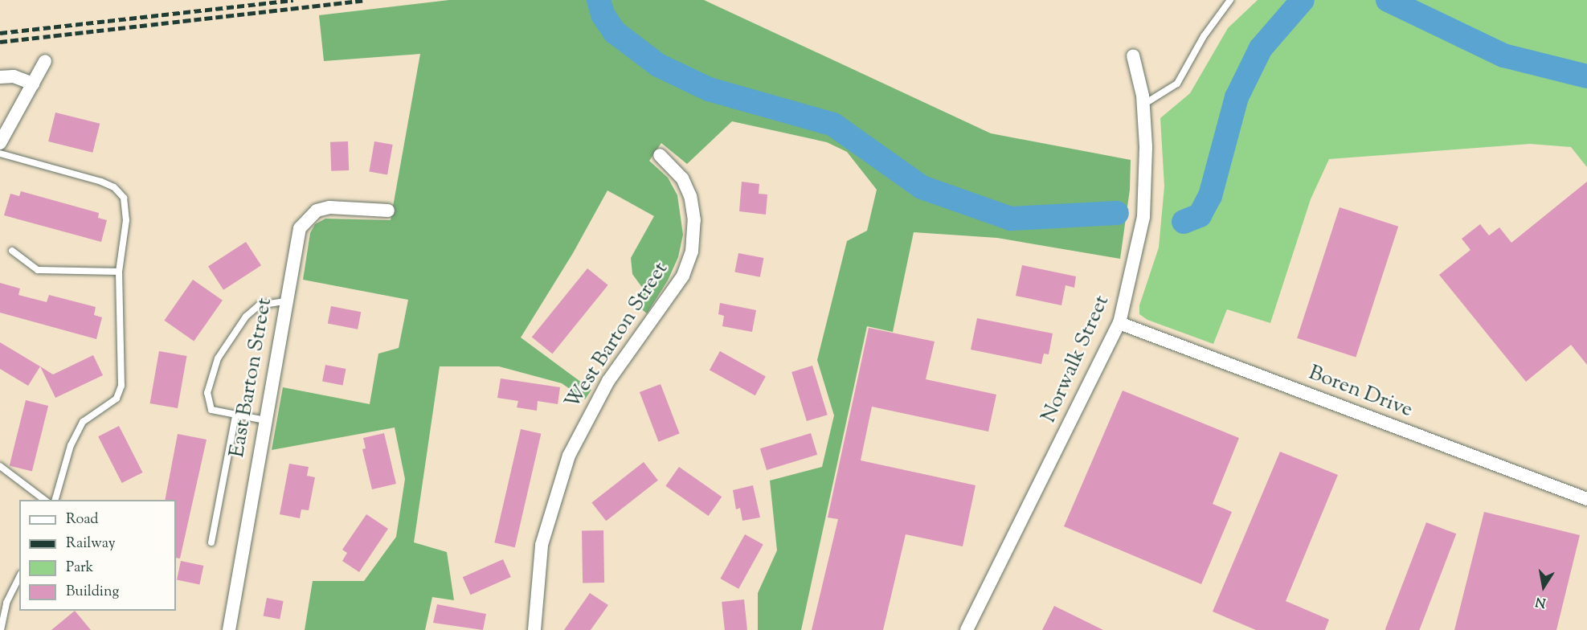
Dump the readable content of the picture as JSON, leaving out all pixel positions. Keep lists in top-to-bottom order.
{
  "streets": {
    "street": [
      "West Barton Street",
      "Norwalk Street",
      "East Barton Street",
      "Boren Drive"
    ]
  },
  "crossings": [
    ["Norwalk Street", "Boren Drive"]
  ],
  "legend": [
    "Road",
    "Railway",
    "Park",
    "Building"
  ],
  "north": "bottom"
}
